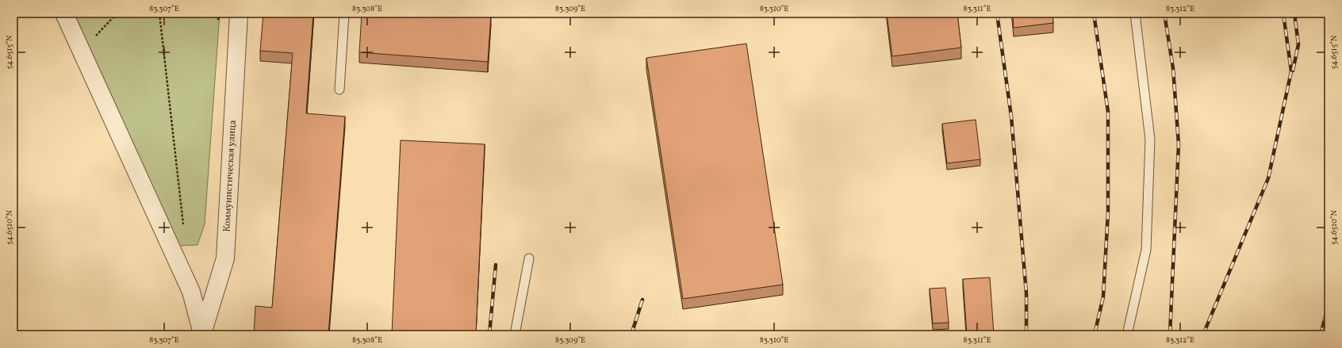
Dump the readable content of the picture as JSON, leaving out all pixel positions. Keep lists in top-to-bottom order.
{
  "streets": {
    "street": ["Коммунистическая улица"]
  },
  "coordinates": [
    "83.307°E",
    "83.308°E",
    "83.309°E",
    "83.310°E",
    "83.311°E",
    "83.312°E",
    "54.6515°N",
    "54.6510°N"
  ]
}
